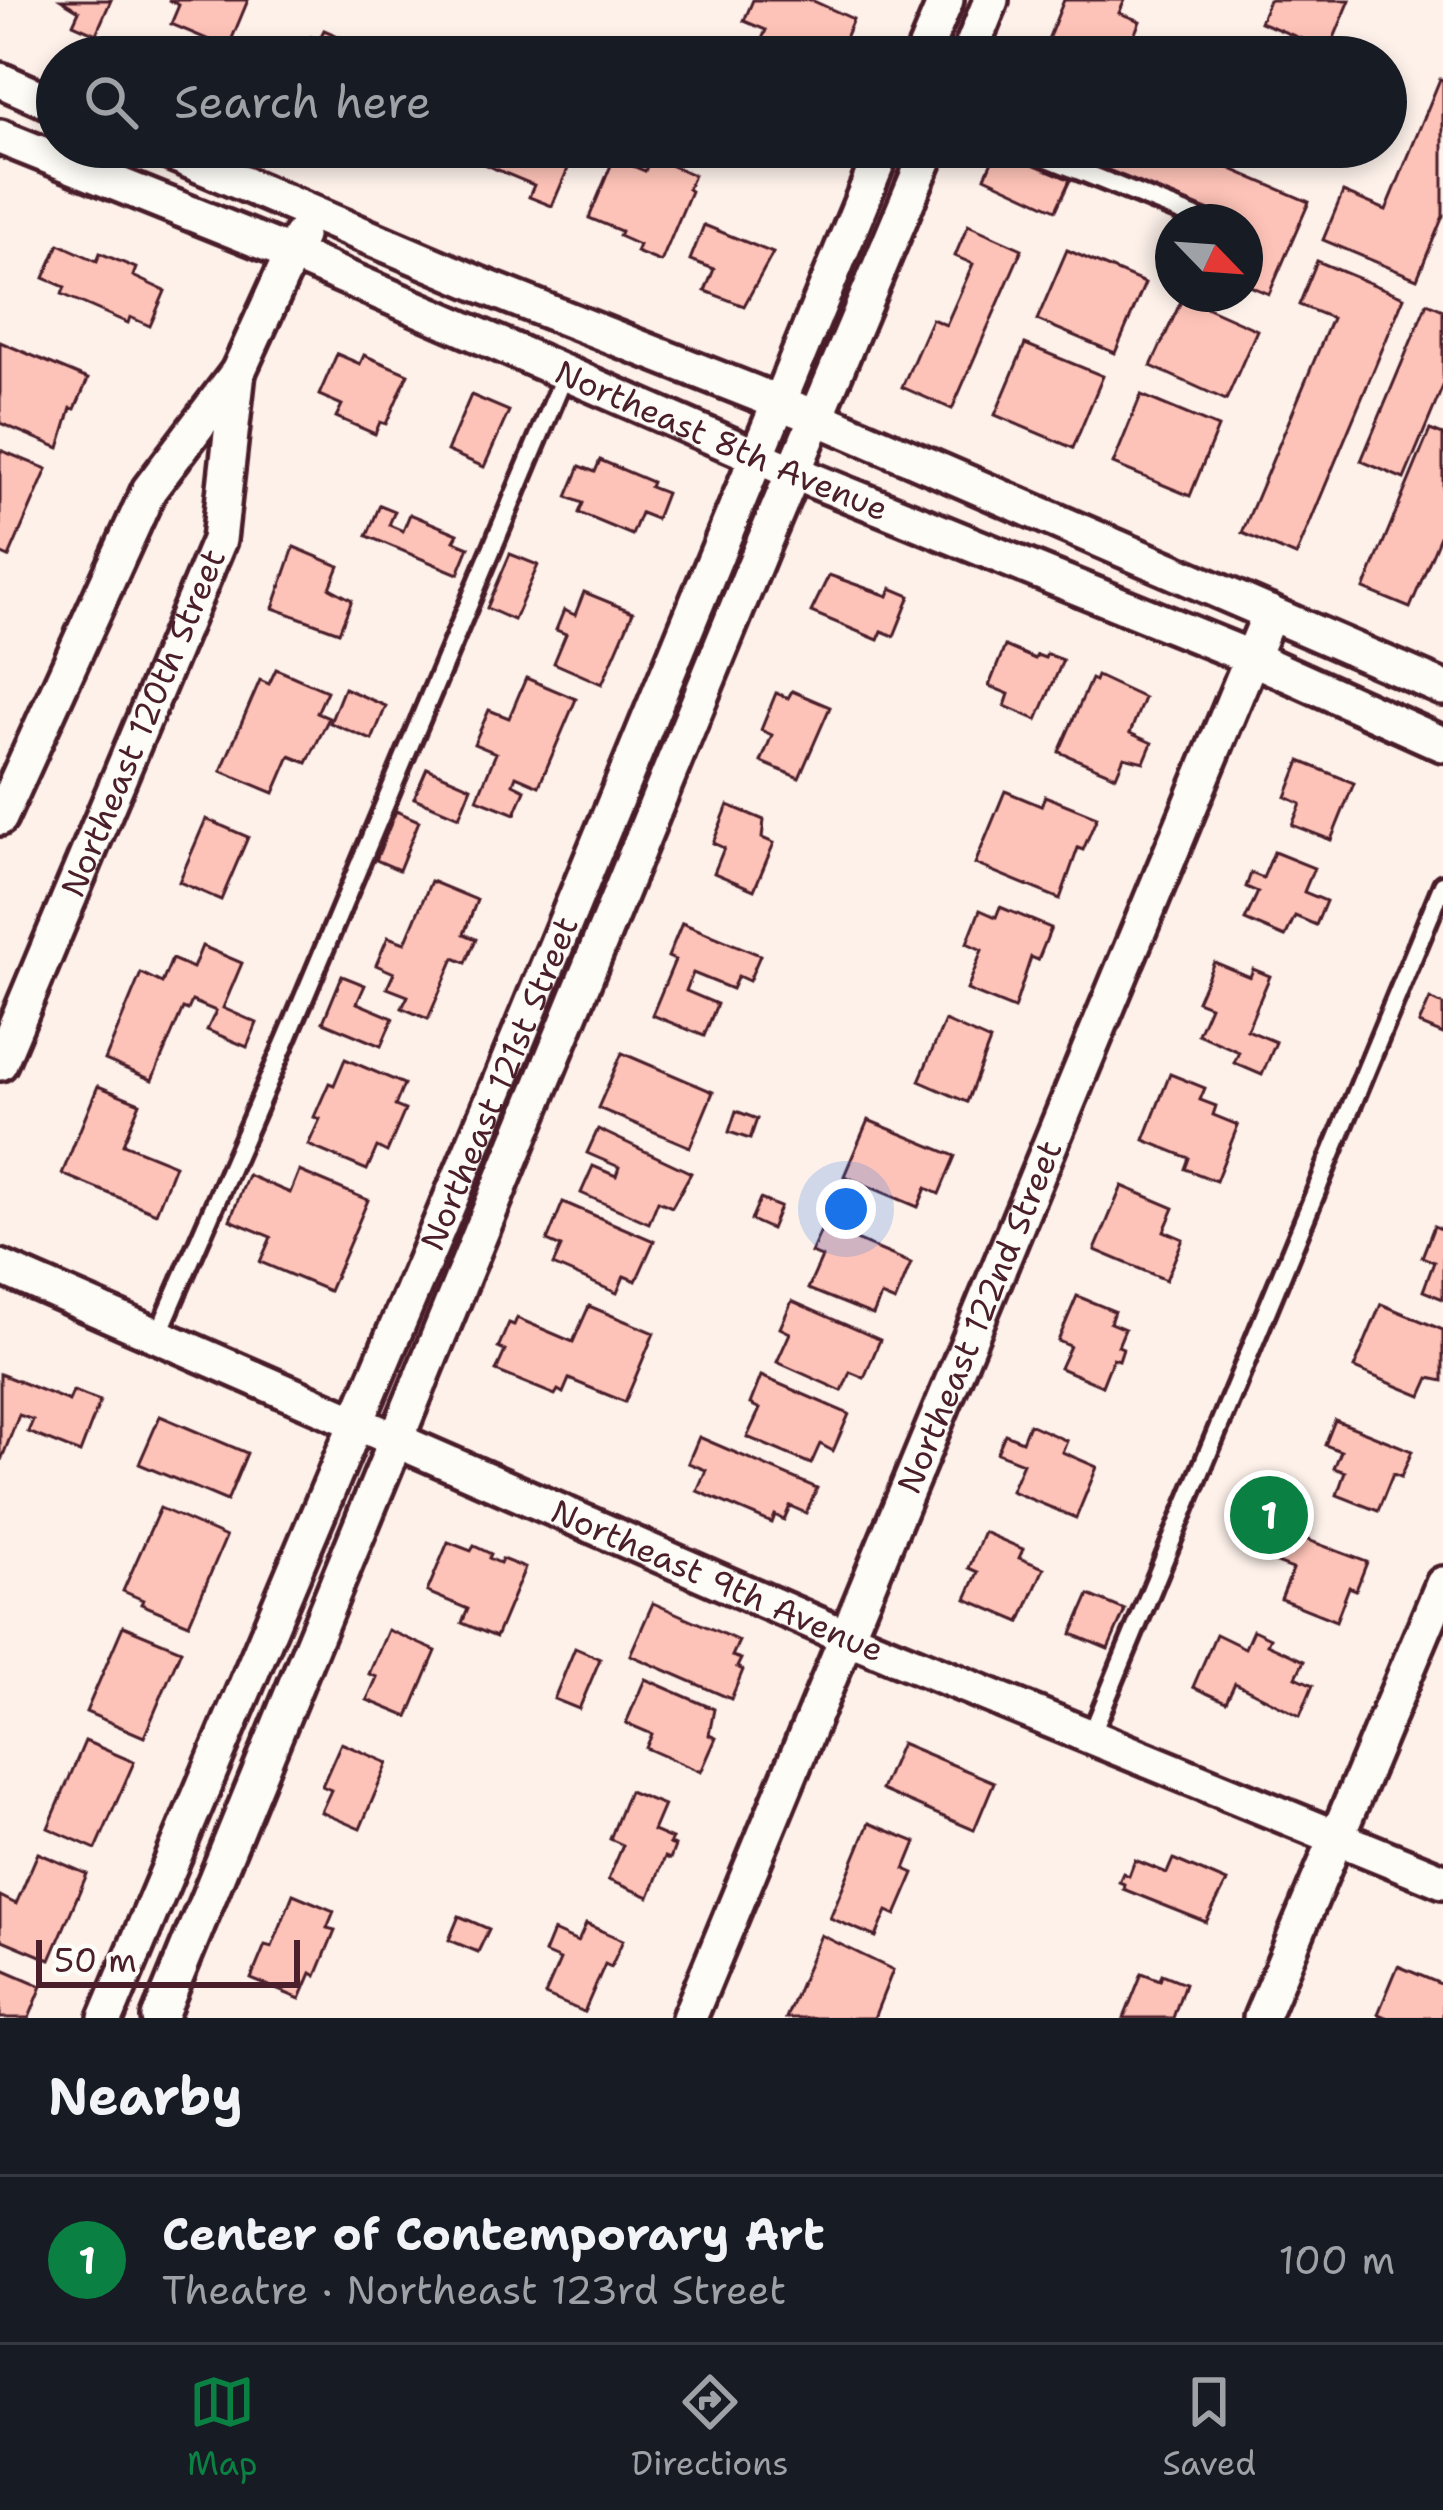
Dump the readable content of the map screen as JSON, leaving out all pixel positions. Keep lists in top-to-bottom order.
{
  "streets": {
    "street": [
      "Northeast 8th Avenue",
      "Northeast 120th Street",
      "Northeast 121st Street",
      "Northeast 122nd Street",
      "Northeast 9th Avenue"
    ]
  },
  "crossings": [
    ["Northeast 8th Avenue", "Northeast 120th Street"],
    ["Northeast 8th Avenue", "Northeast 121st Street"],
    ["Northeast 8th Avenue", "Northeast 122nd Street"],
    ["Northeast 121st Street", "Northeast 9th Avenue"],
    ["Northeast 122nd Street", "Northeast 9th Avenue"]
  ],
  "scale_bar": "50 m",
  "north": "bottom right",
  "page": {
    "search": "Search here",
    "pins": "1",
    "scale": "50 m",
    "heading": "Nearby",
    "list": [
      {
        "mark": "1",
        "name": "Center of Contemporary Art",
        "note": "Theatre · Northeast 123rd Street",
        "value": "100 m"
      }
    ],
    "nav": ["Map", "Directions", "Saved"]
  }
}
